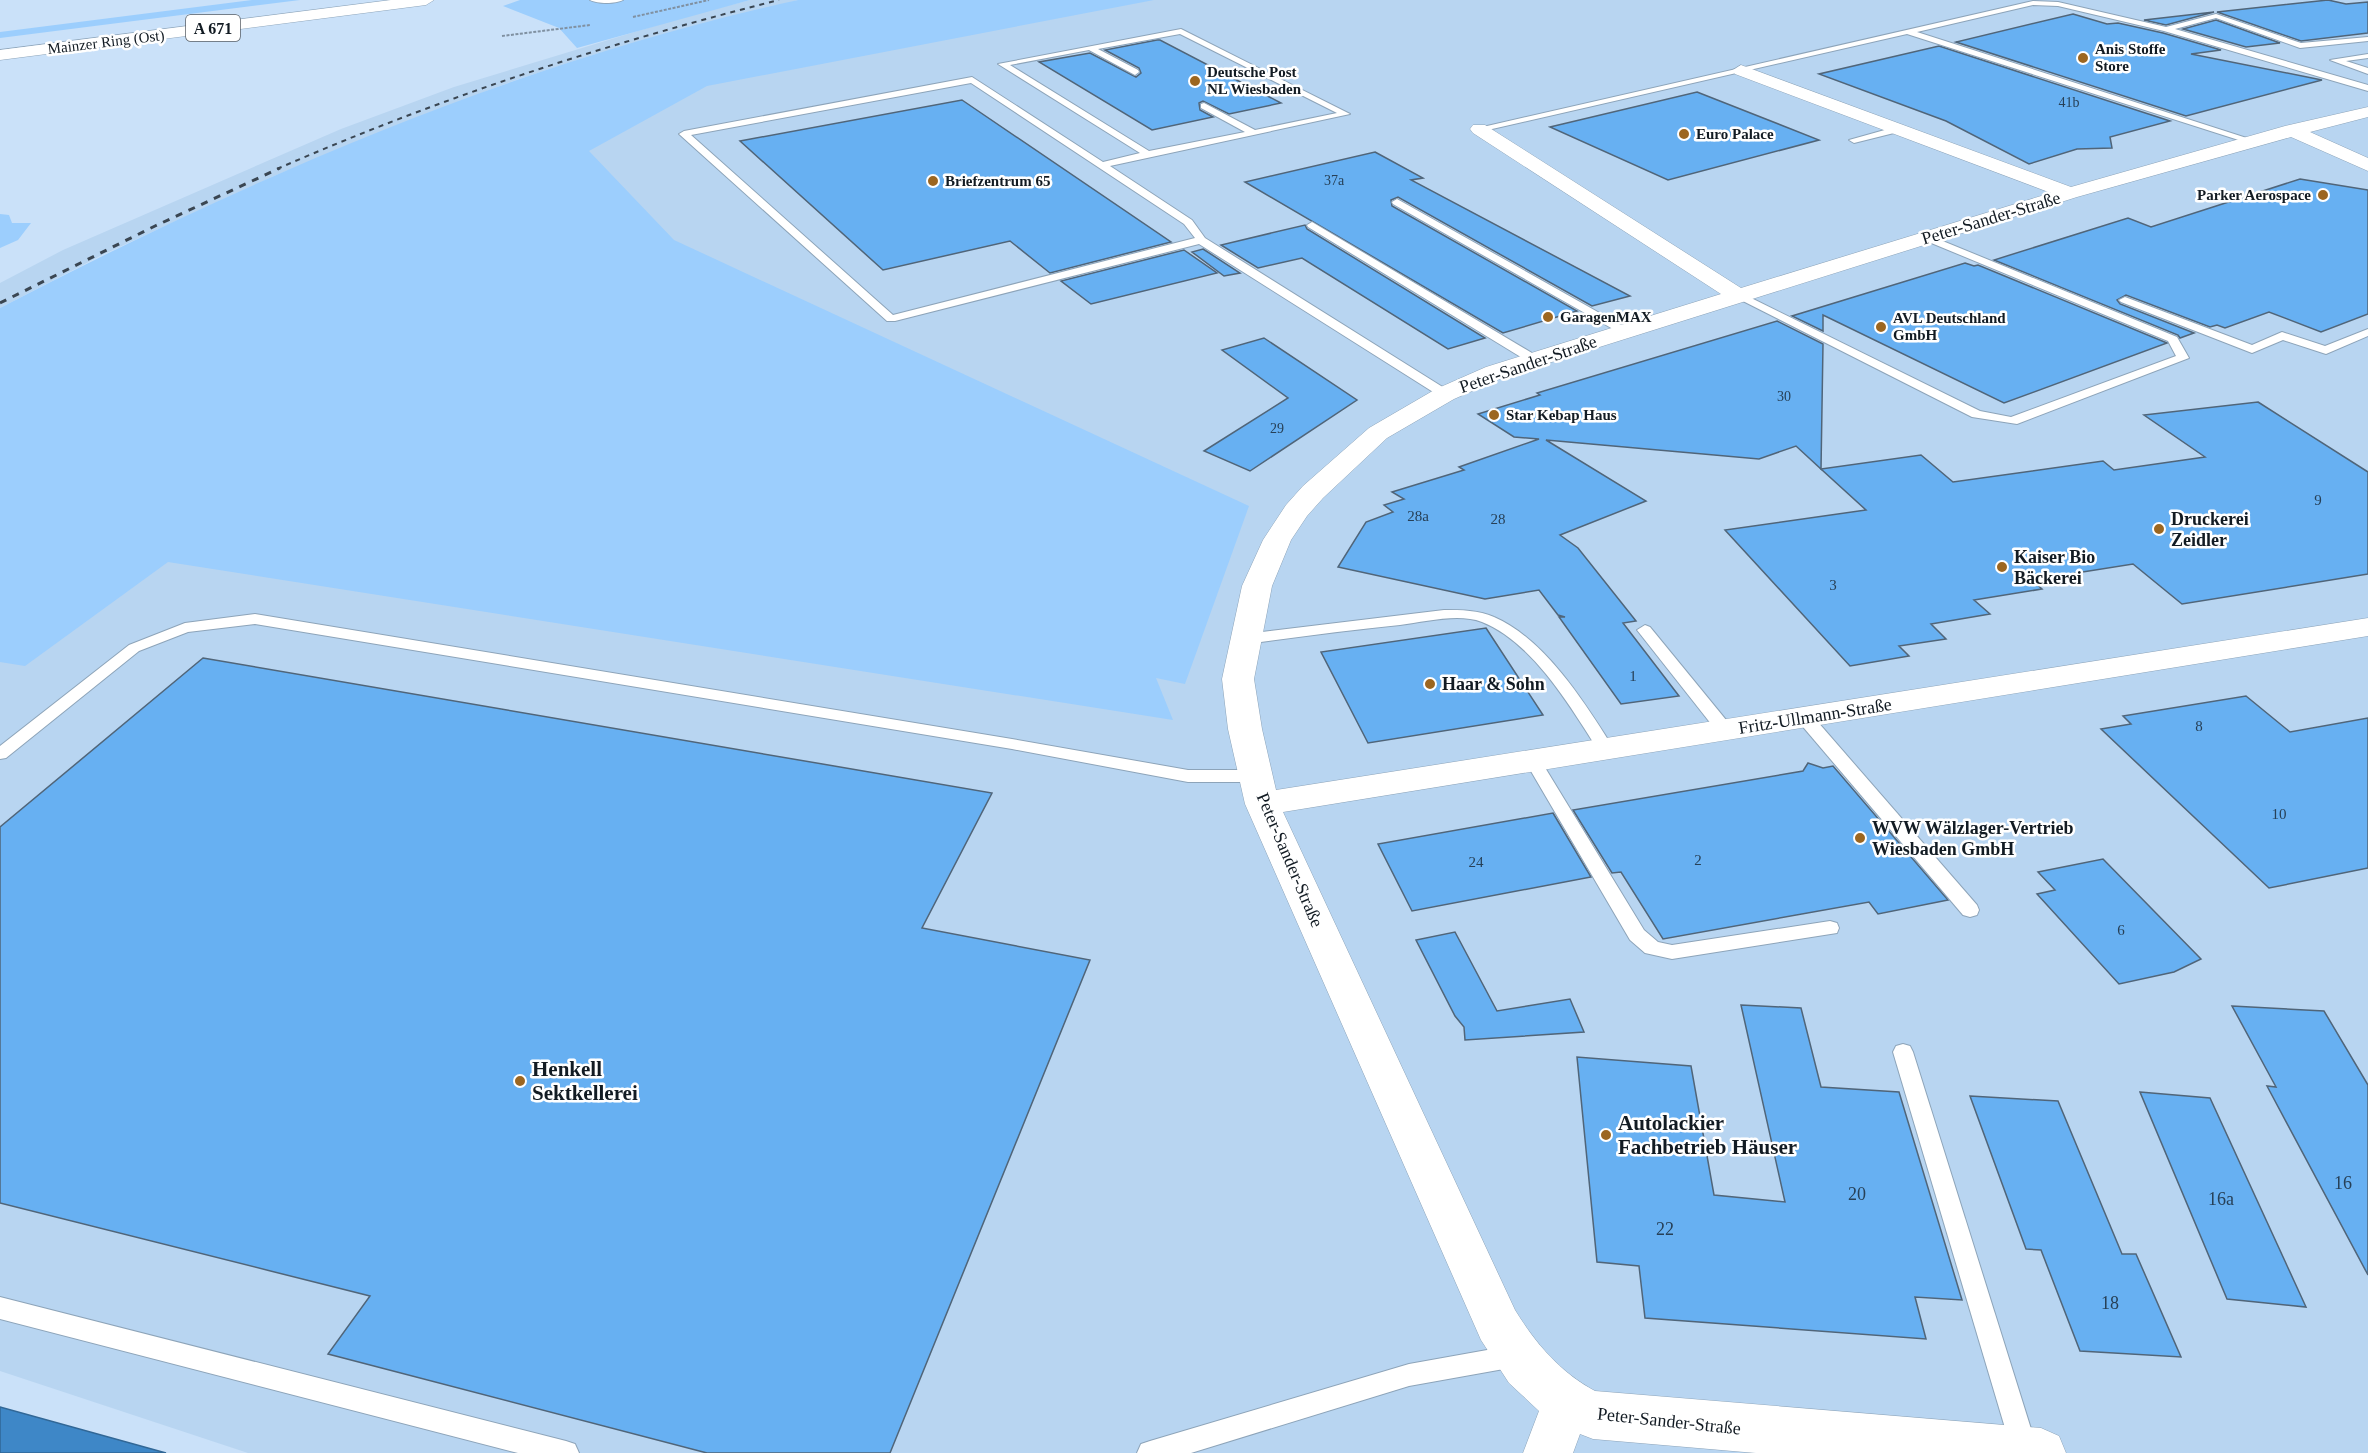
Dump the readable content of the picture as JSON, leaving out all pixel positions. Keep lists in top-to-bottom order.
{
  "streets": {
    "main road": [
      "A 671",
      "Mainzer Ring (Ost)",
      "Peter-Sander-Straße",
      "Fritz-Ullmann-Straße"
    ]
  },
  "crossings": [
    ["Peter-Sander-Straße", "Fritz-Ullmann-Straße"]
  ],
  "places": [
    "Anis Stoffe Store",
    "Deutsche Post NL Wiesbaden",
    "Euro Palace",
    "Briefzentrum 65",
    "Parker Aerospace",
    "GaragenMAX",
    "AVL Deutschland GmbH",
    "Star Kebap Haus",
    "Druckerei Zeidler",
    "Kaiser Bio Bäckerei",
    "Haar & Sohn",
    "WVW Wälzlager-Vertrieb Wiesbaden GmbH",
    "Henkell Sektkellerei",
    "Autolackier Fachbetrieb Häuser"
  ],
  "house_numbers": [
    "41b",
    "37a",
    "30",
    "29",
    "9",
    "28a",
    "28",
    "3",
    "1",
    "8",
    "10",
    "2",
    "24",
    "6",
    "16",
    "20",
    "16a",
    "22",
    "18"
  ]
}
